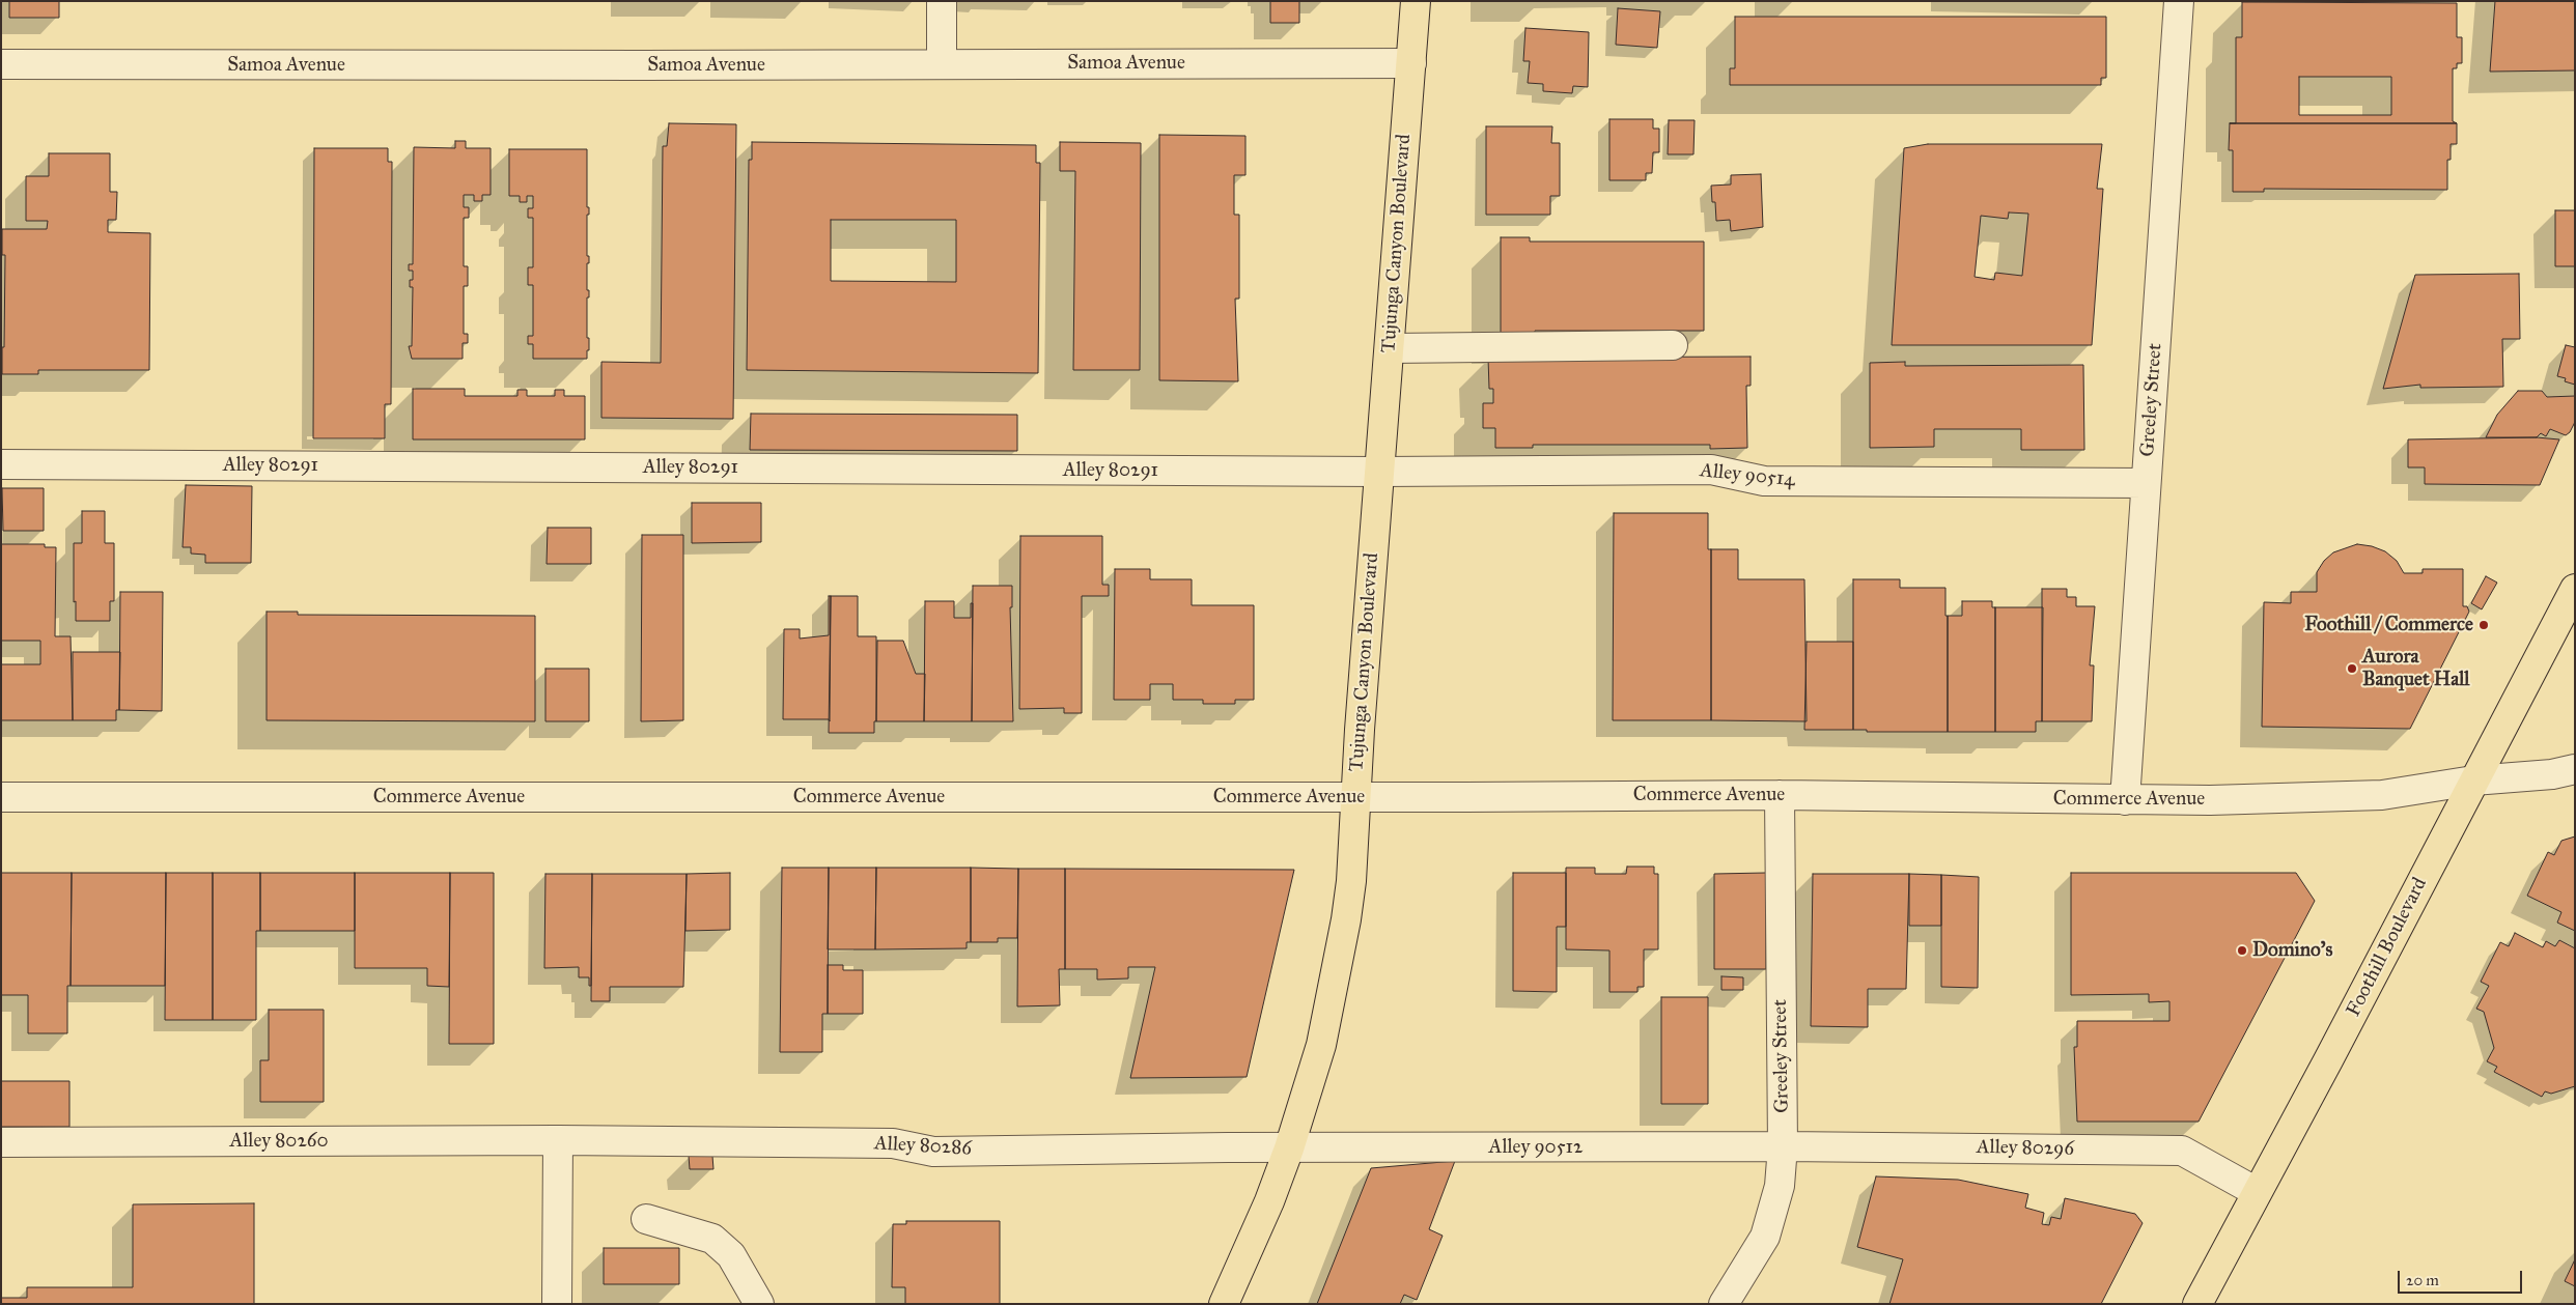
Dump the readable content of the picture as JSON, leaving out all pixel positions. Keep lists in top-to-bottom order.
{
  "streets": {
    "main road": ["Tujunga Canyon Boulevard", "Foothill Boulevard"],
    "street": [
      "Samoa Avenue",
      "Greeley Street",
      "Alley 80291",
      "Alley 90514",
      "Commerce Avenue",
      "Alley 80260",
      "Alley 80286",
      "Alley 90512",
      "Alley 80296"
    ]
  },
  "crossings": [
    ["Samoa Avenue", "Tujunga Canyon Boulevard"],
    ["Tujunga Canyon Boulevard", "Alley 80291"],
    ["Tujunga Canyon Boulevard", "Alley 90514"],
    ["Tujunga Canyon Boulevard", "Commerce Avenue"],
    ["Tujunga Canyon Boulevard", "Alley 80286"],
    ["Tujunga Canyon Boulevard", "Alley 90512"],
    ["Greeley Street", "Alley 90514"],
    ["Greeley Street", "Commerce Avenue"],
    ["Greeley Street", "Alley 90512"],
    ["Greeley Street", "Alley 80296"],
    ["Alley 80291", "Alley 90514"],
    ["Commerce Avenue", "Foothill Boulevard"],
    ["Foothill Boulevard", "Alley 80296"],
    ["Alley 80260", "Alley 80286"],
    ["Alley 80286", "Alley 90512"],
    ["Alley 90512", "Alley 80296"]
  ],
  "places": ["Foothill / Commerce", "Aurora Banquet Hall", "Domino's"],
  "scale_bar": "20 m"
}
